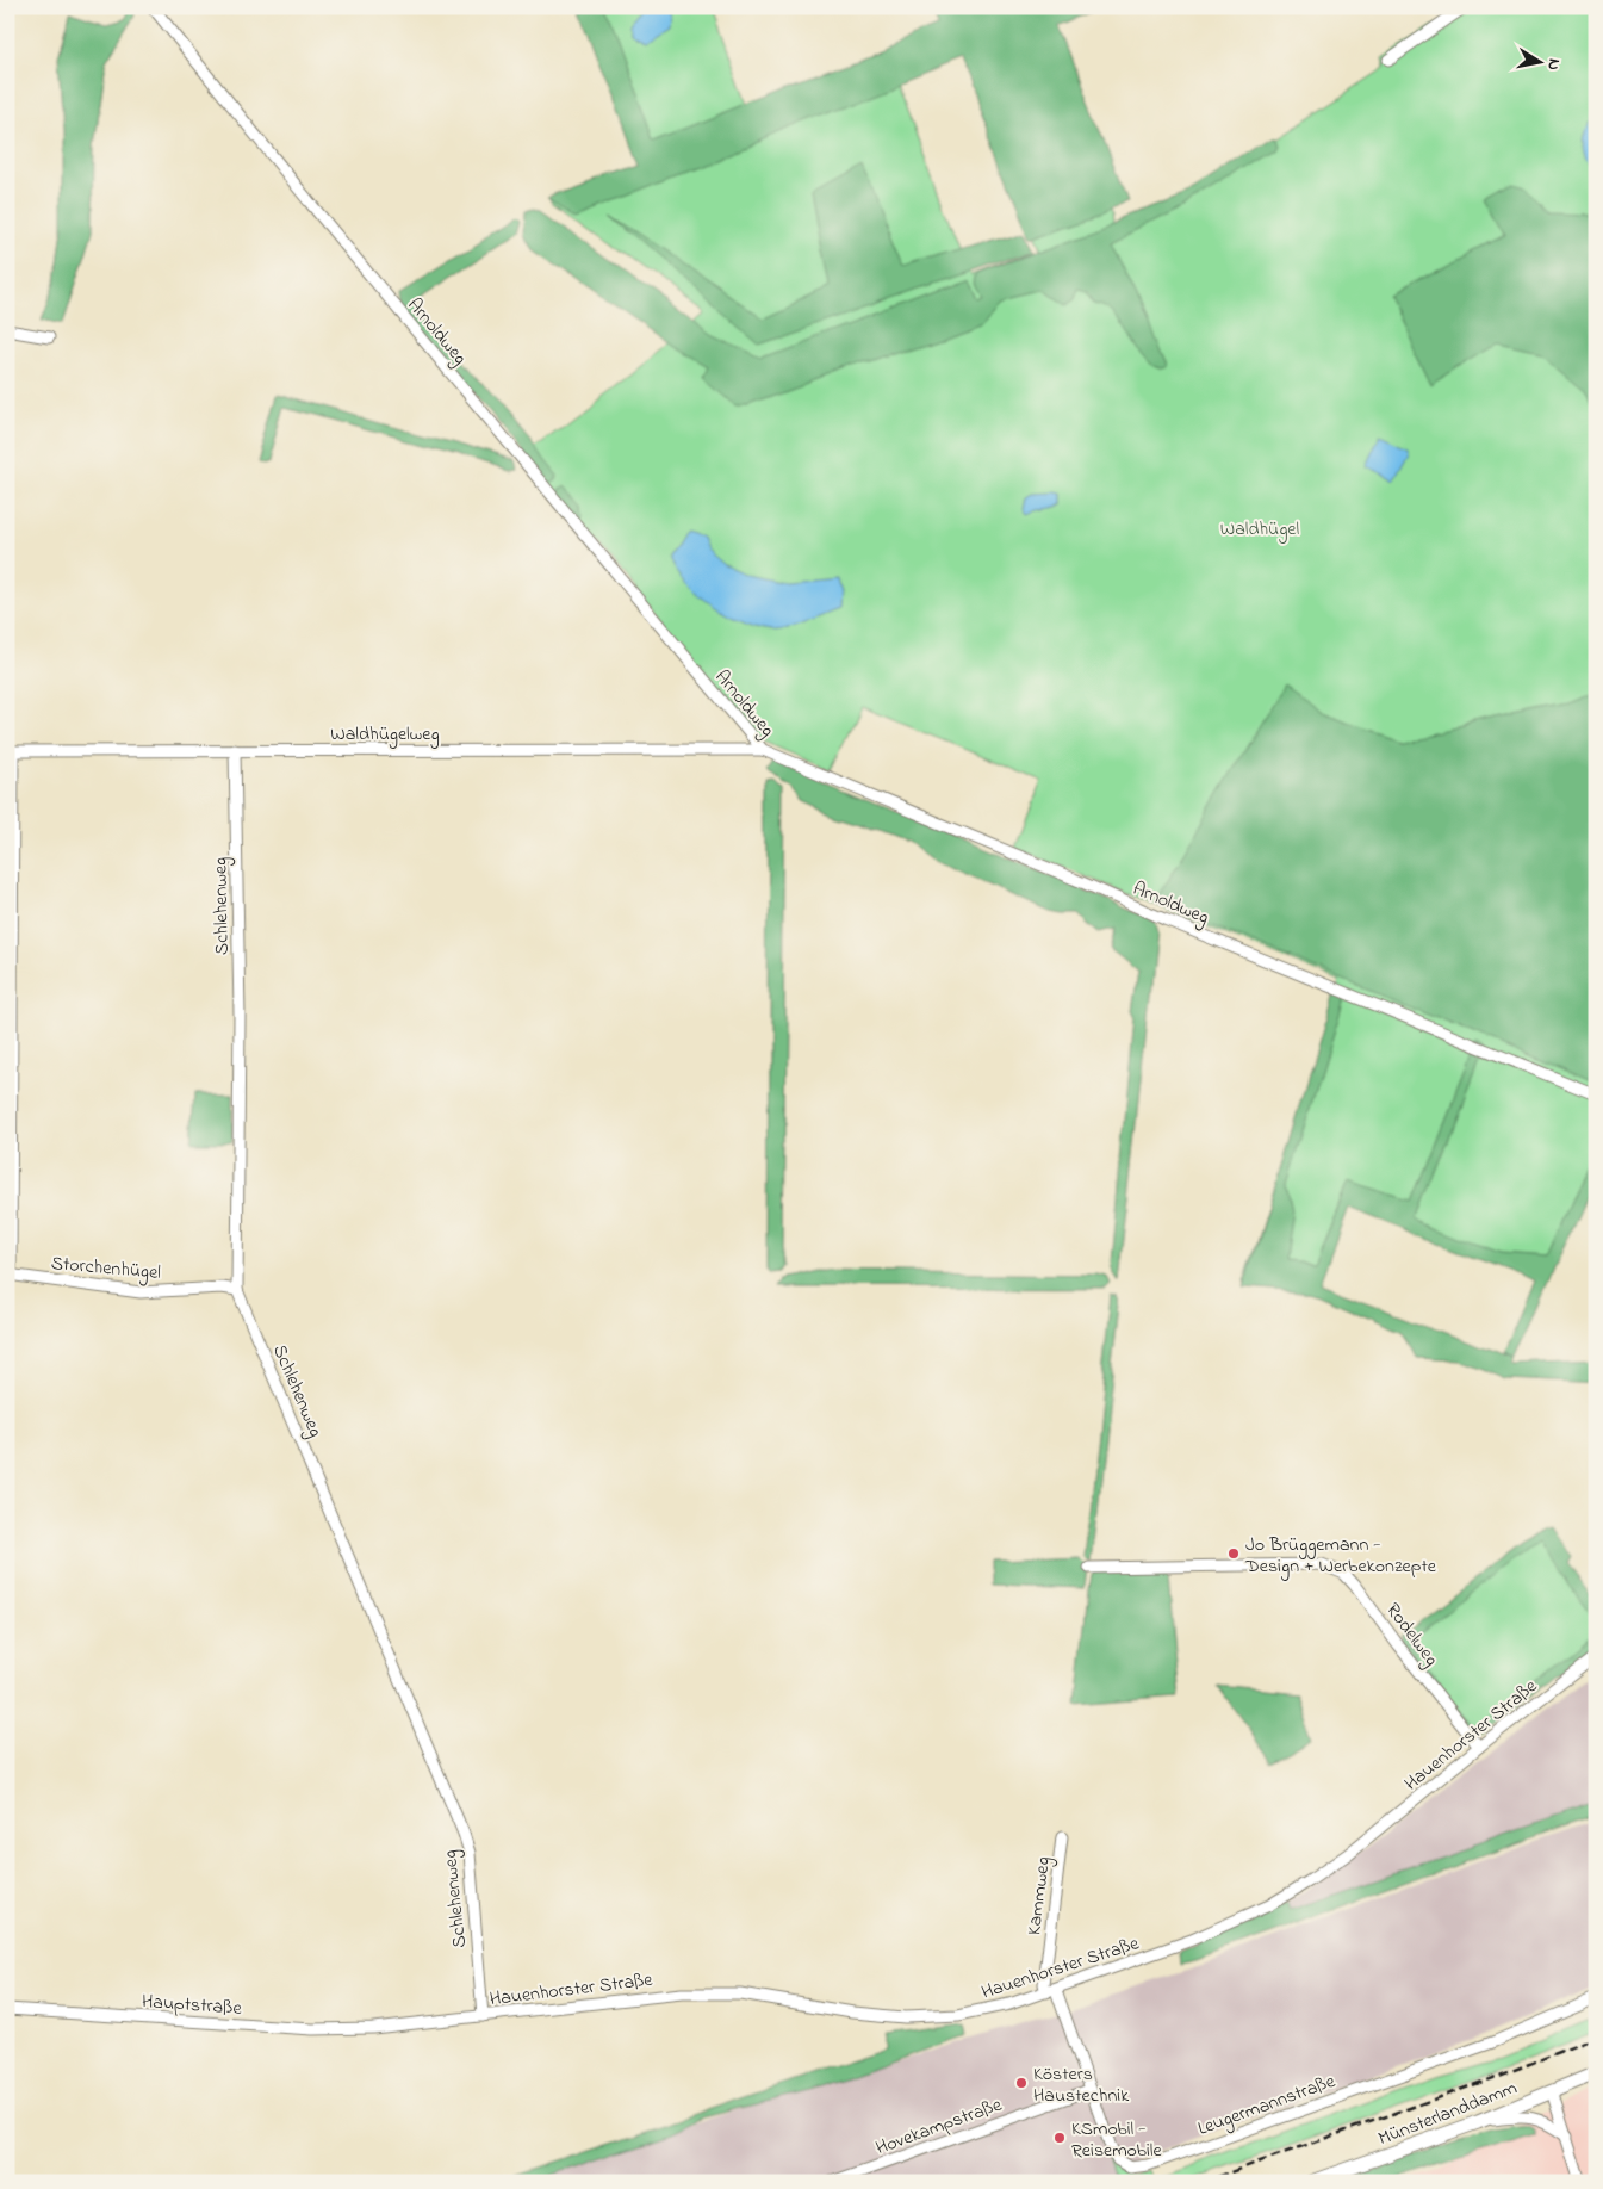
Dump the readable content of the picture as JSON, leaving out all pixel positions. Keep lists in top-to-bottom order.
{
  "streets": {
    "main road": ["Münsterlanddamm"],
    "street": [
      "Arnoldweg",
      "Waldhügelweg",
      "Schlehenweg",
      "Storchenhügel",
      "Rodelweg",
      "Hauenhorster Straße",
      "Kammweg",
      "Hauptstraße",
      "Leugermannstraße",
      "Hovekampstraße"
    ]
  },
  "crossings": [
    ["Arnoldweg", "Waldhügelweg"],
    ["Waldhügelweg", "Schlehenweg"],
    ["Schlehenweg", "Storchenhügel"],
    ["Schlehenweg", "Hauenhorster Straße"],
    ["Rodelweg", "Hauenhorster Straße"],
    ["Hauenhorster Straße", "Kammweg"],
    ["Hauenhorster Straße", "Hauptstraße"],
    ["Hauenhorster Straße", "Leugermannstraße"],
    ["Kammweg", "Leugermannstraße"],
    ["Leugermannstraße", "Hovekampstraße"]
  ],
  "parks": ["Waldhügel"],
  "places": ["Jo Brüggemann - Design + Werbekonzepte", "Kösters Haustechnik", "KSmobil - Reisemobile"],
  "north": "right"
}
